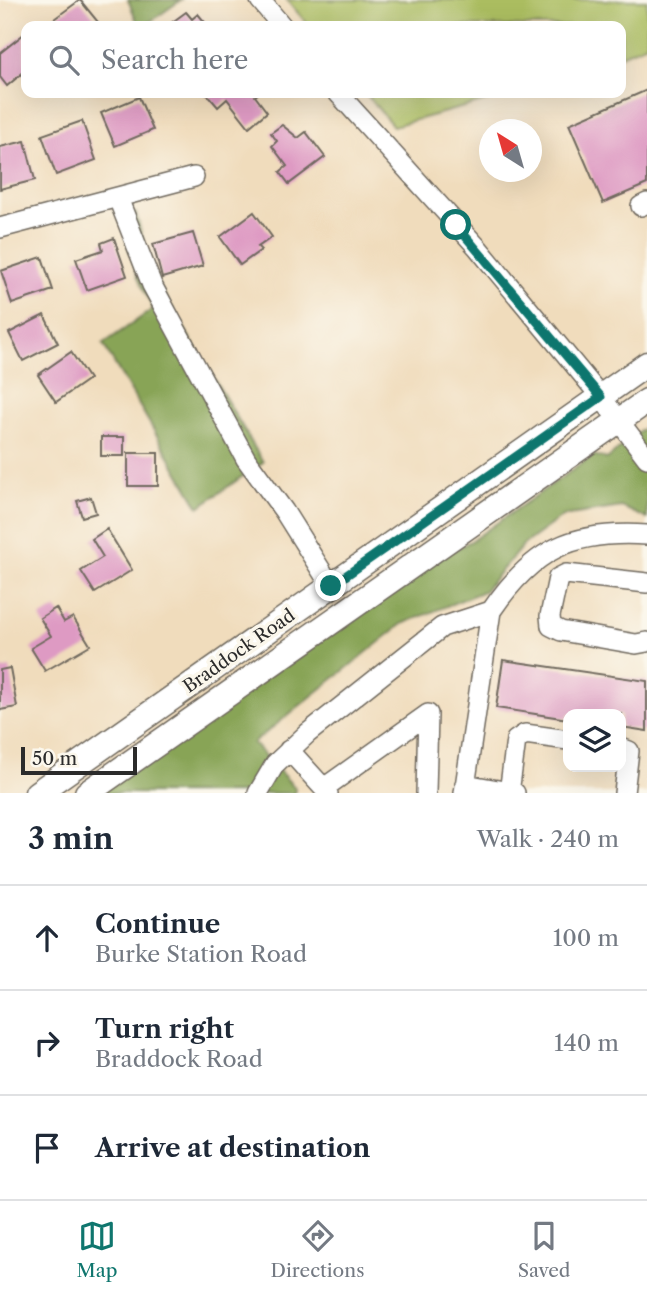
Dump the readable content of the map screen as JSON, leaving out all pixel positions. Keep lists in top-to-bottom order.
{
  "streets": {
    "main road": ["Braddock Road"]
  },
  "scale_bar": "50 m",
  "north": "top left",
  "page": {
    "search": "Search here",
    "scale": "50 m",
    "heading": ["3 min", "Walk · 240 m"],
    "list": [
      ["Continue", "Burke Station Road", "100 m"],
      ["Turn right", "Braddock Road", "140 m"],
      "Arrive at destination"
    ],
    "nav": ["Map", "Directions", "Saved"]
  }
}
